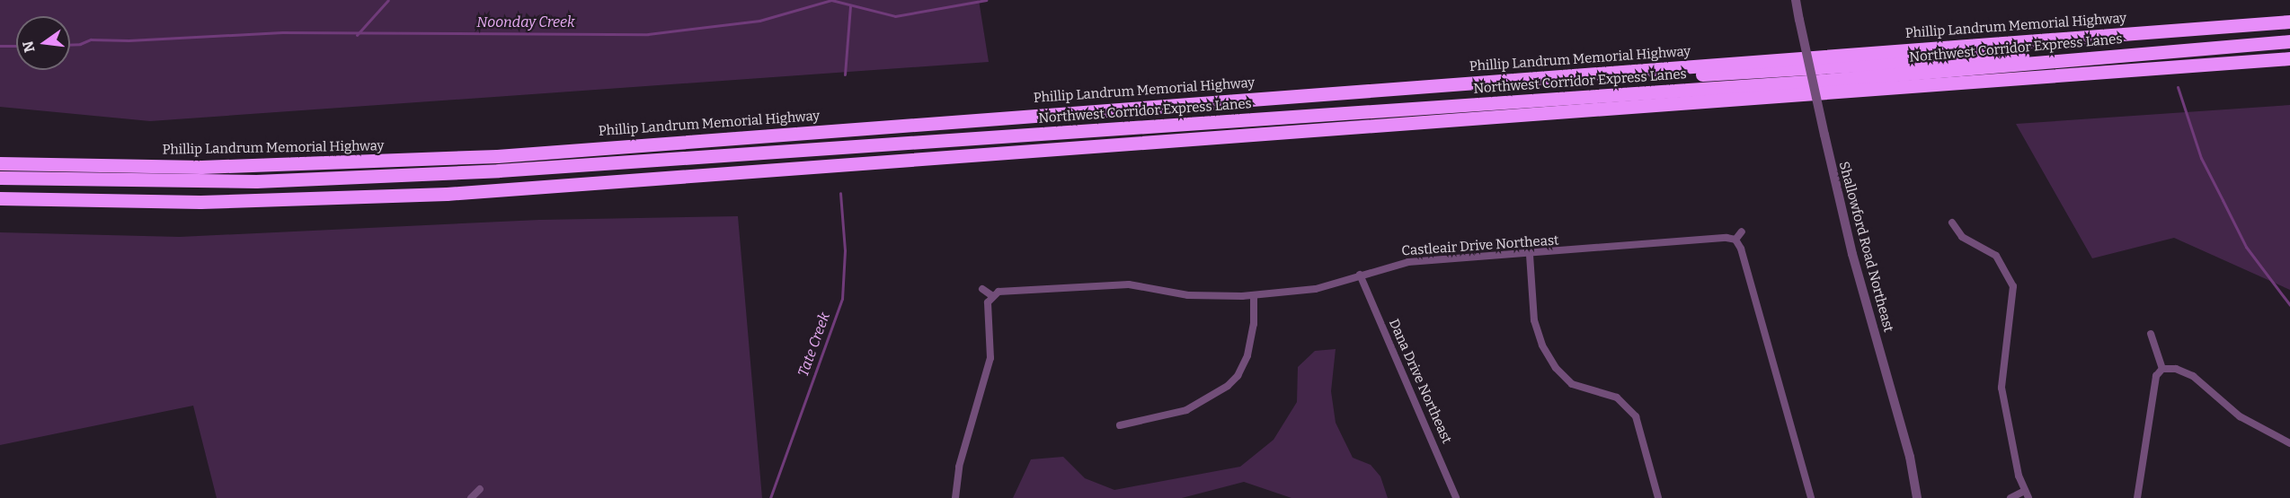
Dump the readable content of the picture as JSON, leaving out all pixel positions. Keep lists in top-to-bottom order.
{
  "streets": {
    "highway": ["Phillip Landrum Memorial Highway", "Northwest Corridor Express Lanes"],
    "street": ["Castleair Drive Northeast", "Shallowford Road Northeast", "Dana Drive Northeast"]
  },
  "crossings": [
    ["Castleair Drive Northeast", "Dana Drive Northeast"]
  ],
  "water": ["Noonday Creek", "Tate Creek"],
  "north": "left"
}
